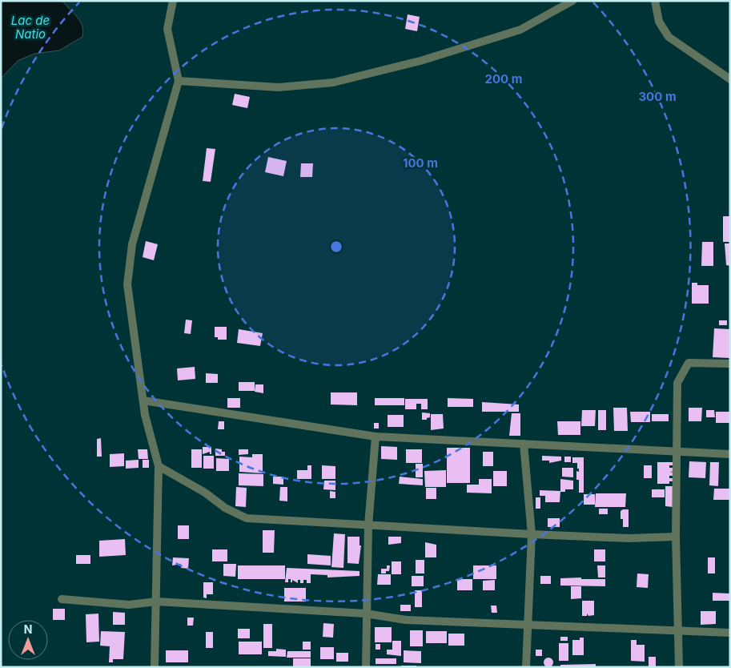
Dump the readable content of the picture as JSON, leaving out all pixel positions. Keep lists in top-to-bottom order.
{
  "water": ["Lac de Natio"],
  "north": "top",
  "rings": ["200 m", "300 m", "100 m"]
}
